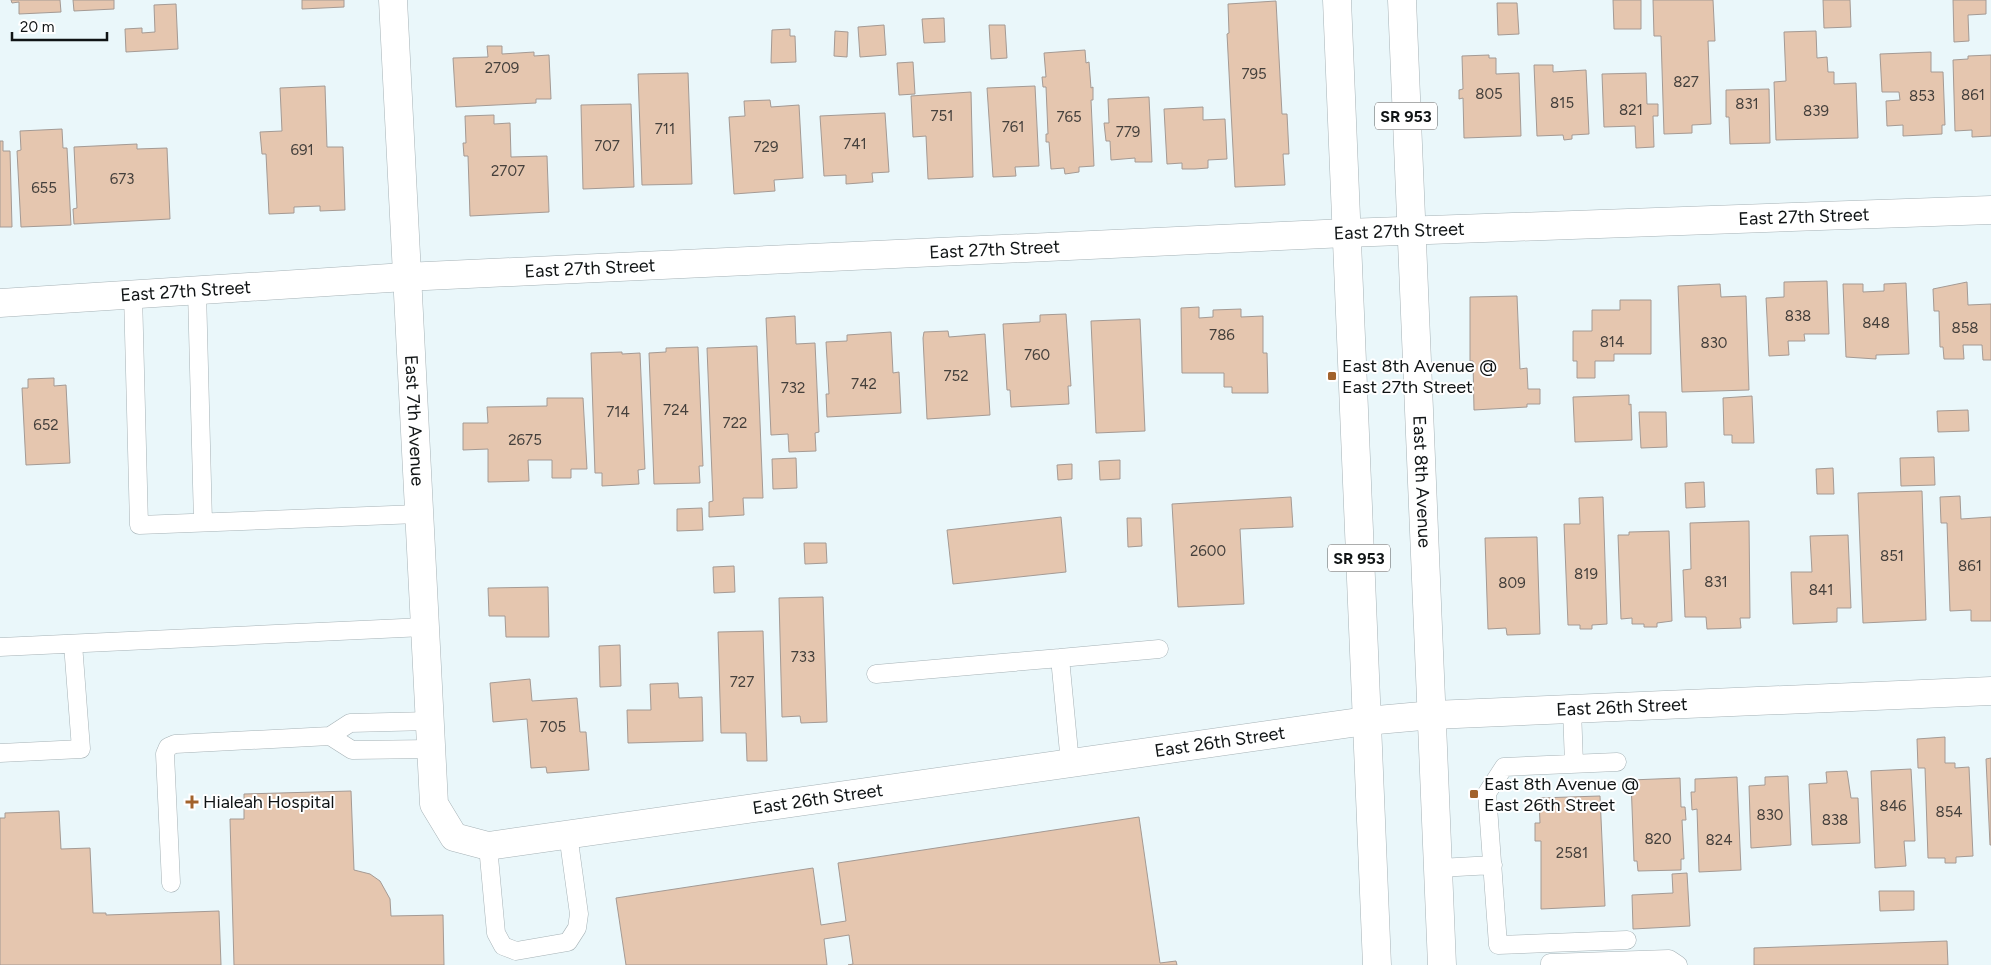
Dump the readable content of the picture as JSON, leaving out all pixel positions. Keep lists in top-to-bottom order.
{
  "streets": {
    "street": [
      "SR 953",
      "East 27th Street",
      "East 7th Avenue",
      "East 8th Avenue",
      "East 26th Street"
    ]
  },
  "crossings": [
    ["SR 953", "East 27th Street"],
    ["SR 953", "East 26th Street"],
    ["East 27th Street", "East 7th Avenue"],
    ["East 27th Street", "East 8th Avenue"],
    ["East 7th Avenue", "East 26th Street"],
    ["East 8th Avenue", "East 26th Street"]
  ],
  "places": {
    "transit": ["East 8th Avenue @ East 27th Street", "East 8th Avenue @ East 26th Street"],
    "health": ["Hialeah Hospital"]
  },
  "house_numbers": [
    "2709",
    "795",
    "827",
    "805",
    "861",
    "853",
    "815",
    "831",
    "821",
    "839",
    "751",
    "765",
    "761",
    "711",
    "779",
    "741",
    "707",
    "729",
    "691",
    "2707",
    "673",
    "655",
    "838",
    "848",
    "858",
    "786",
    "814",
    "830",
    "760",
    "752",
    "742",
    "732",
    "724",
    "714",
    "722",
    "652",
    "2675",
    "2600",
    "851",
    "861",
    "819",
    "831",
    "809",
    "841",
    "733",
    "727",
    "705",
    "846",
    "854",
    "830",
    "838",
    "820",
    "824",
    "2581"
  ],
  "scale_bar": "20 m"
}
